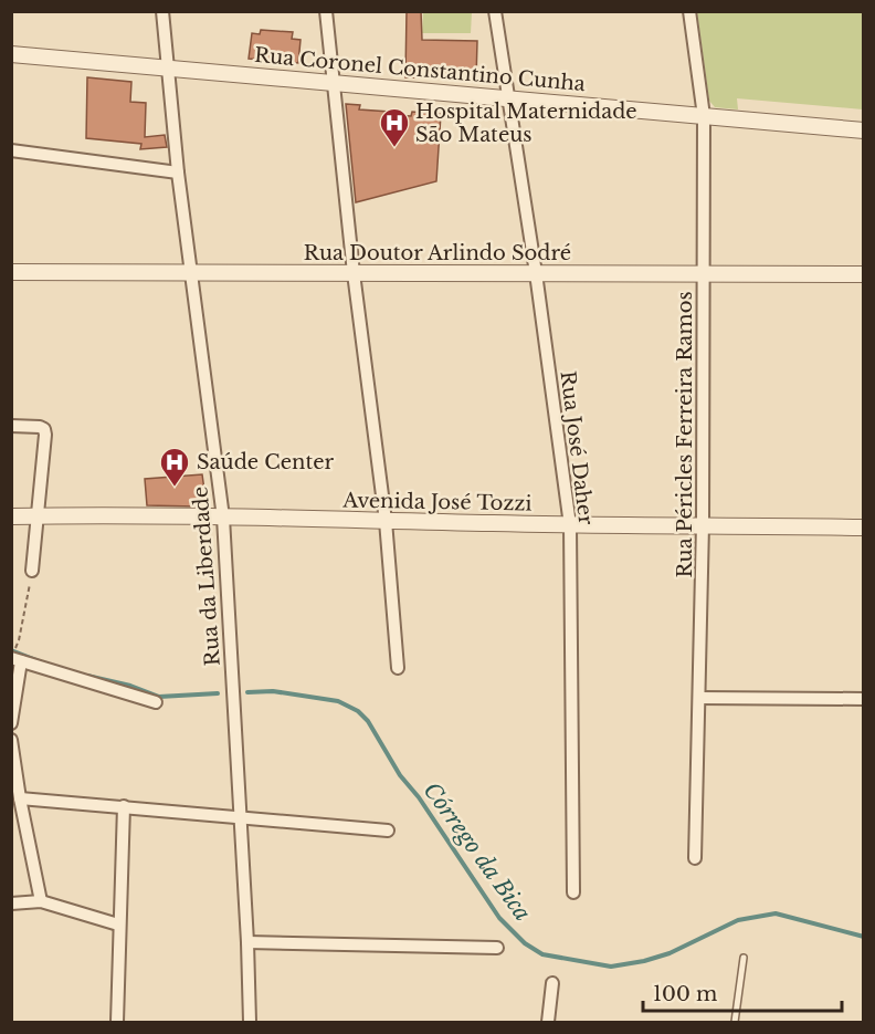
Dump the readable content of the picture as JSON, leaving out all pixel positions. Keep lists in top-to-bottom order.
{
  "streets": {
    "street": [
      "Rua Coronel Constantino Cunha",
      "Rua Doutor Arlindo Sodré",
      "Rua Péricles Ferreira Ramos",
      "Rua José Daher",
      "Avenida José Tozzi",
      "Rua da Liberdade"
    ]
  },
  "crossings": [
    ["Rua Coronel Constantino Cunha", "Rua Péricles Ferreira Ramos"],
    ["Rua Coronel Constantino Cunha", "Rua José Daher"],
    ["Rua Coronel Constantino Cunha", "Rua da Liberdade"],
    ["Rua Doutor Arlindo Sodré", "Rua Péricles Ferreira Ramos"],
    ["Rua Doutor Arlindo Sodré", "Rua José Daher"],
    ["Rua Doutor Arlindo Sodré", "Rua da Liberdade"],
    ["Rua Péricles Ferreira Ramos", "Avenida José Tozzi"],
    ["Rua José Daher", "Avenida José Tozzi"],
    ["Avenida José Tozzi", "Rua da Liberdade"]
  ],
  "water": ["Córrego da Bica"],
  "places": {
    "hospital": ["Hospital Maternidade São Mateus", "Saúde Center"]
  },
  "scale_bar": "100 m"
}
